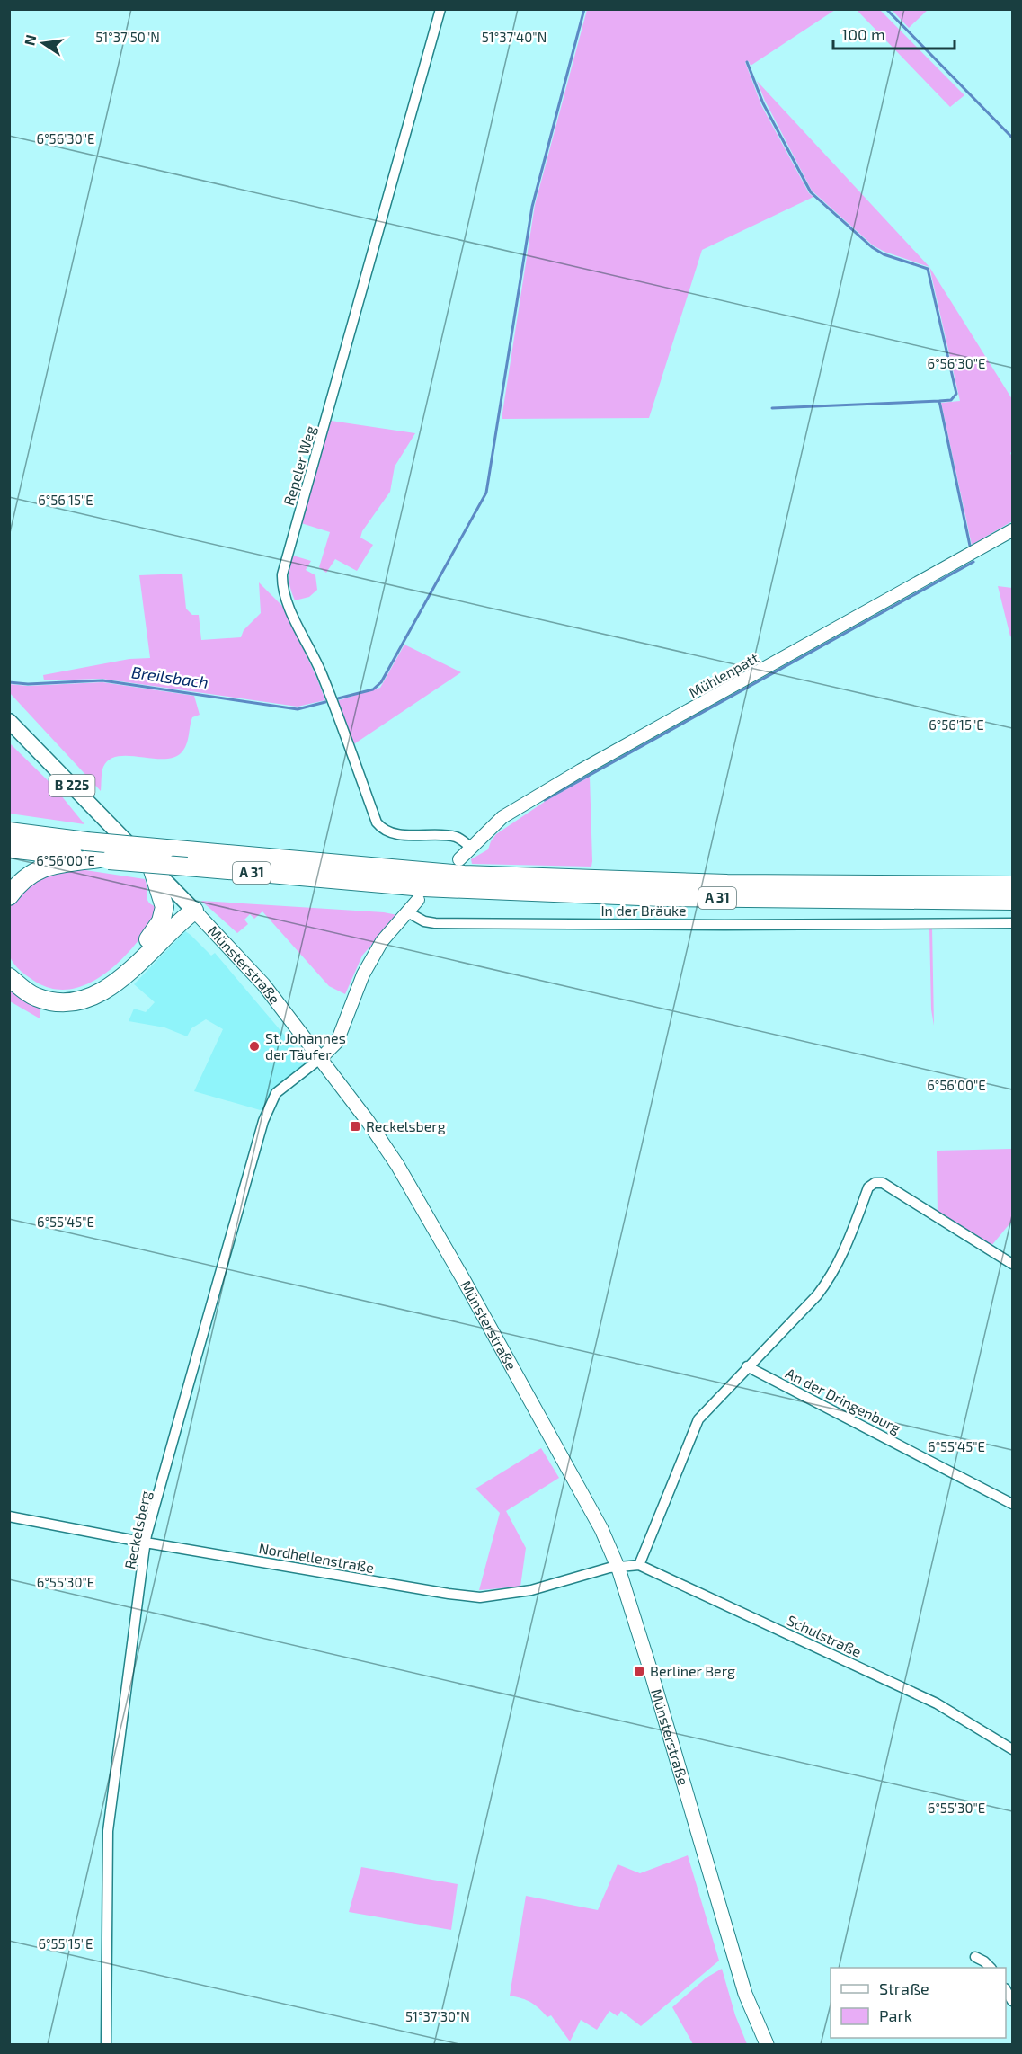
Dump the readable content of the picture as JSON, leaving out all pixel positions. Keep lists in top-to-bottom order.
{
  "streets": {
    "highway": ["A 31"],
    "main road": ["B 225", "Münsterstraße"],
    "street": [
      "Repeler Weg",
      "Mühlenpatt",
      "In der Bräuke",
      "An der Dringenburg",
      "Reckelsberg",
      "Nordhellenstraße",
      "Schulstraße"
    ]
  },
  "crossings": [
    ["Repeler Weg", "Mühlenpatt"],
    ["Münsterstraße", "Reckelsberg"],
    ["Münsterstraße", "Nordhellenstraße"],
    ["Reckelsberg", "Nordhellenstraße"]
  ],
  "water": ["Breilsbach"],
  "places": {
    "other": ["St. Johannes der Täufer"],
    "transit": ["Reckelsberg", "Berliner Berg"]
  },
  "legend": ["Straße", "Park"],
  "scale_bar": "100 m",
  "north": "left",
  "coordinates": [
    "51°37'40\"N",
    "51°37'50\"N",
    "6°56'30\"E",
    "6°56'15\"E",
    "6°56'00\"E",
    "6°55'45\"E",
    "6°55'30\"E",
    "6°55'15\"E",
    "51°37'30\"N"
  ]
}
